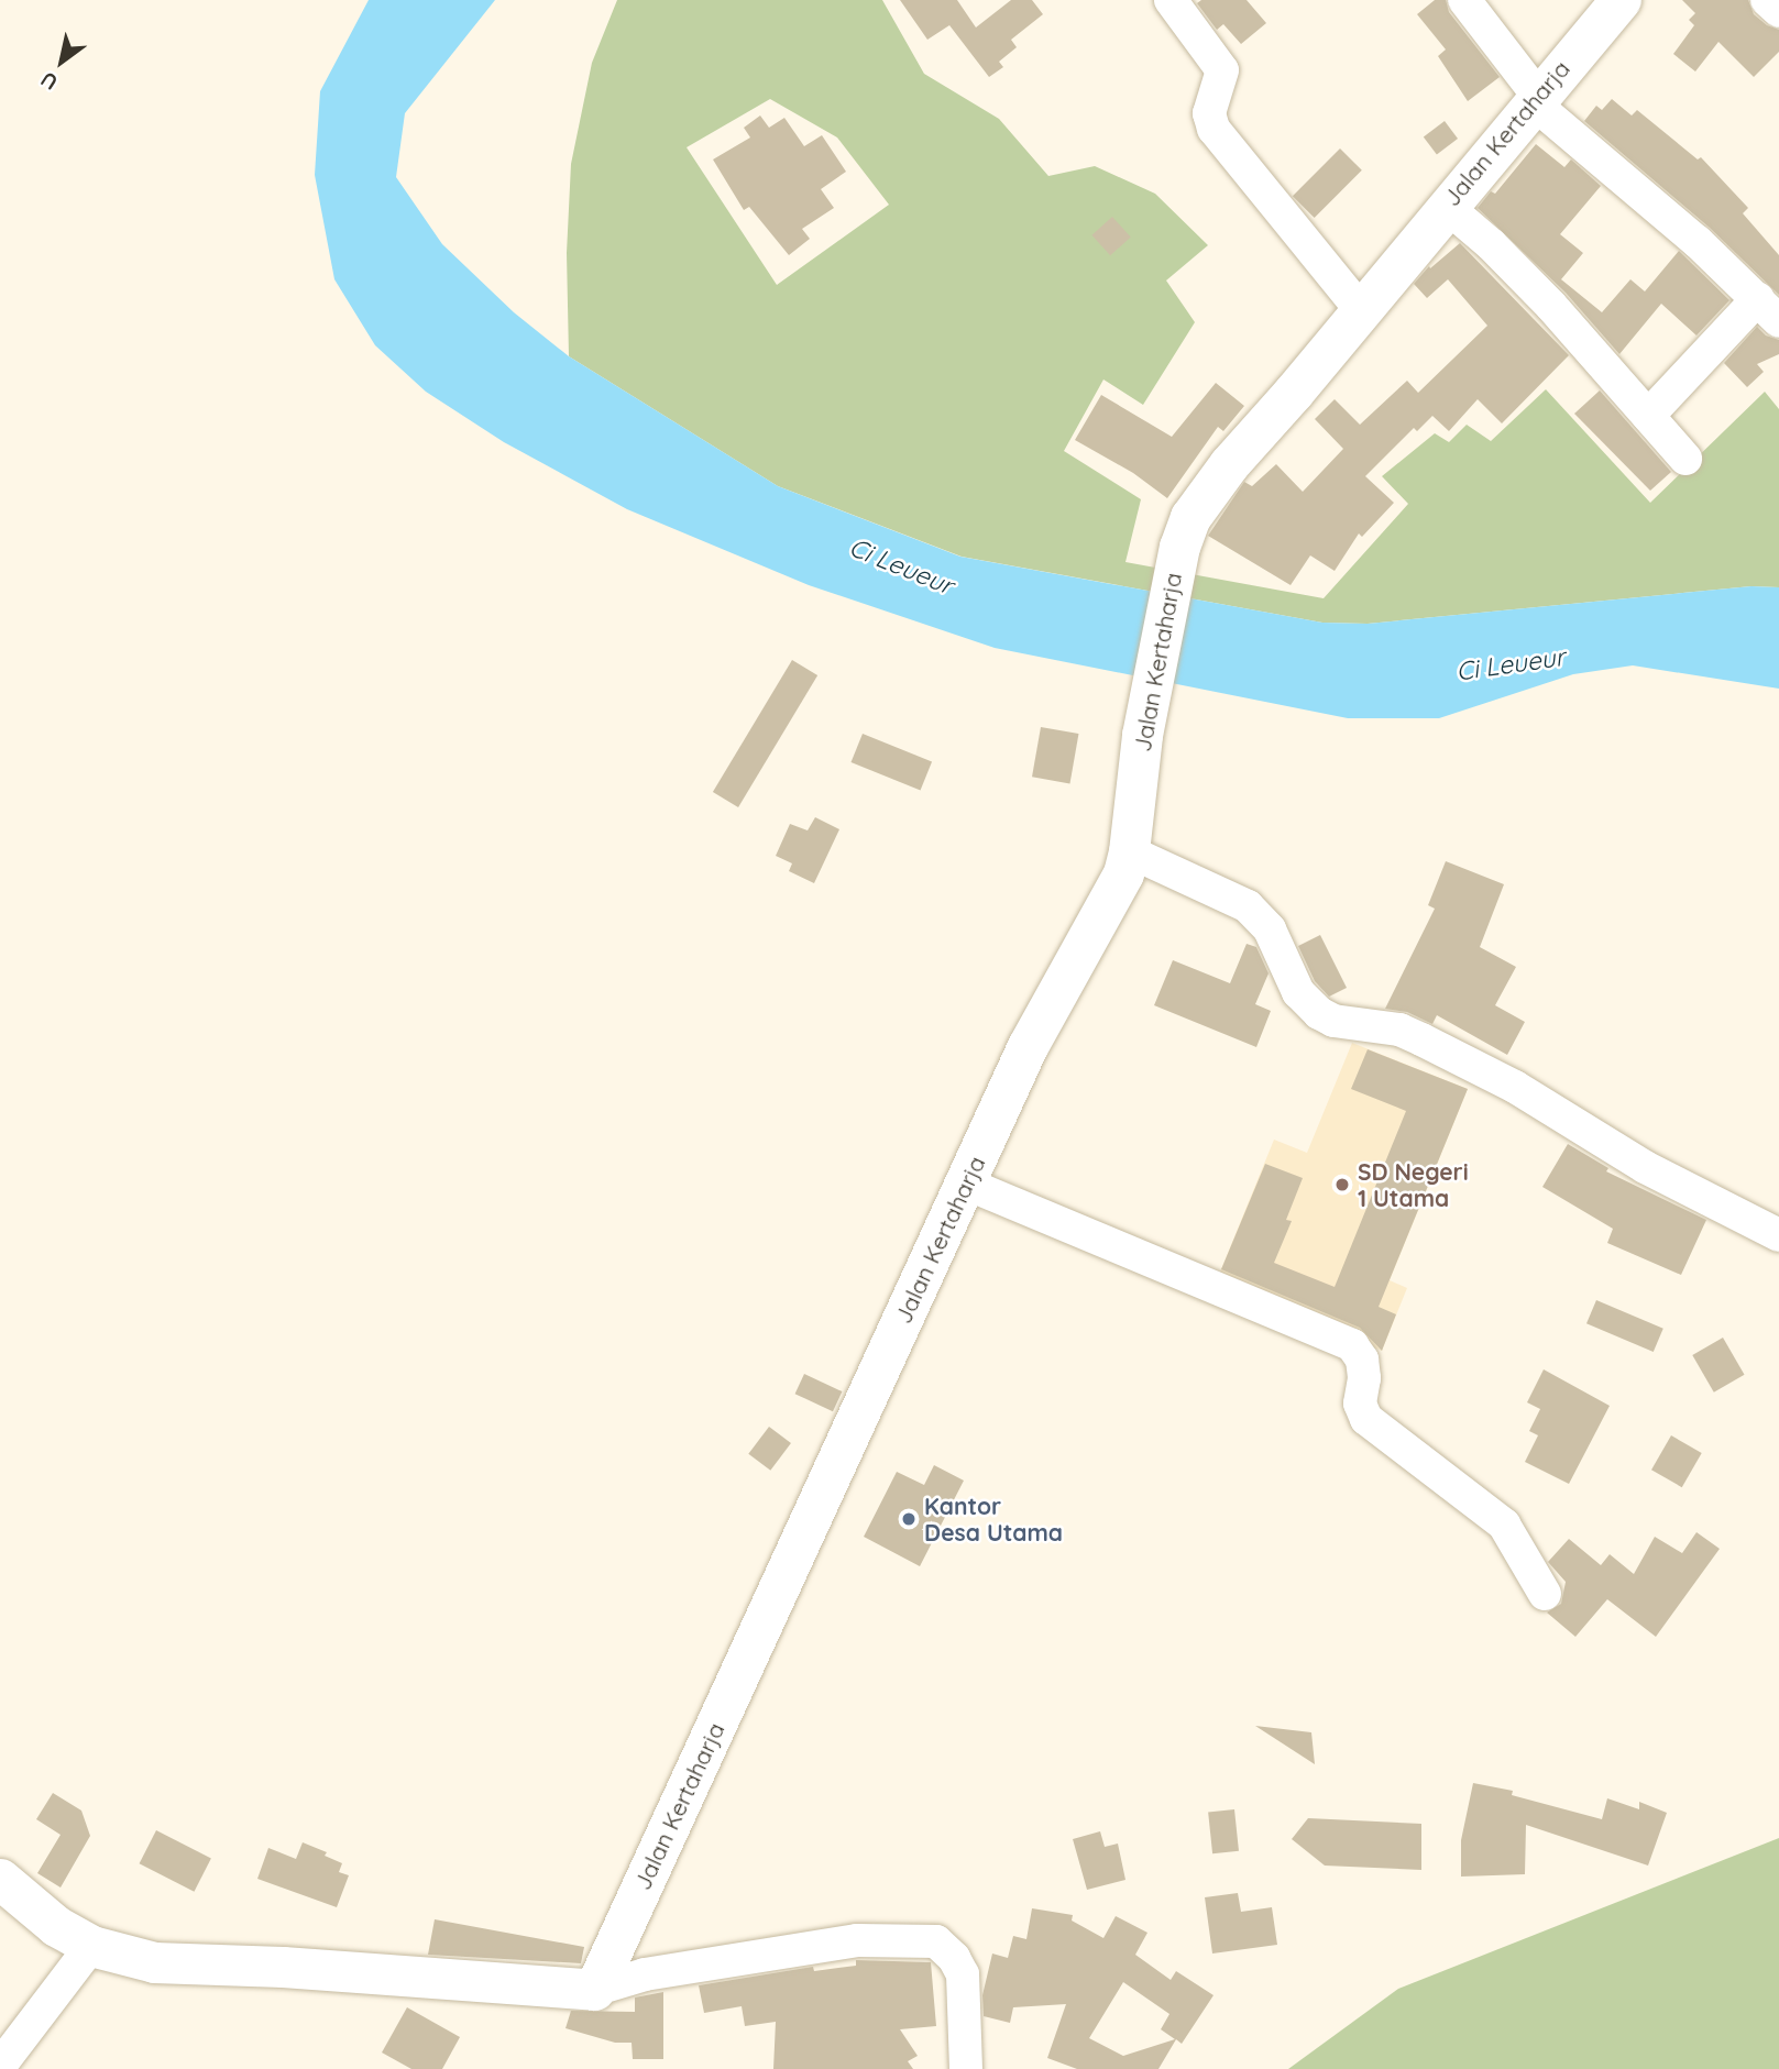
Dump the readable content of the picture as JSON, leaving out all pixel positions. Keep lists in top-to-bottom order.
{
  "streets": {
    "street": ["Jalan Kertaharja"]
  },
  "water": ["Ci Leueur"],
  "places": ["SD Negeri 1 Utama", "Kantor Desa Utama"],
  "north": "bottom left"
}
